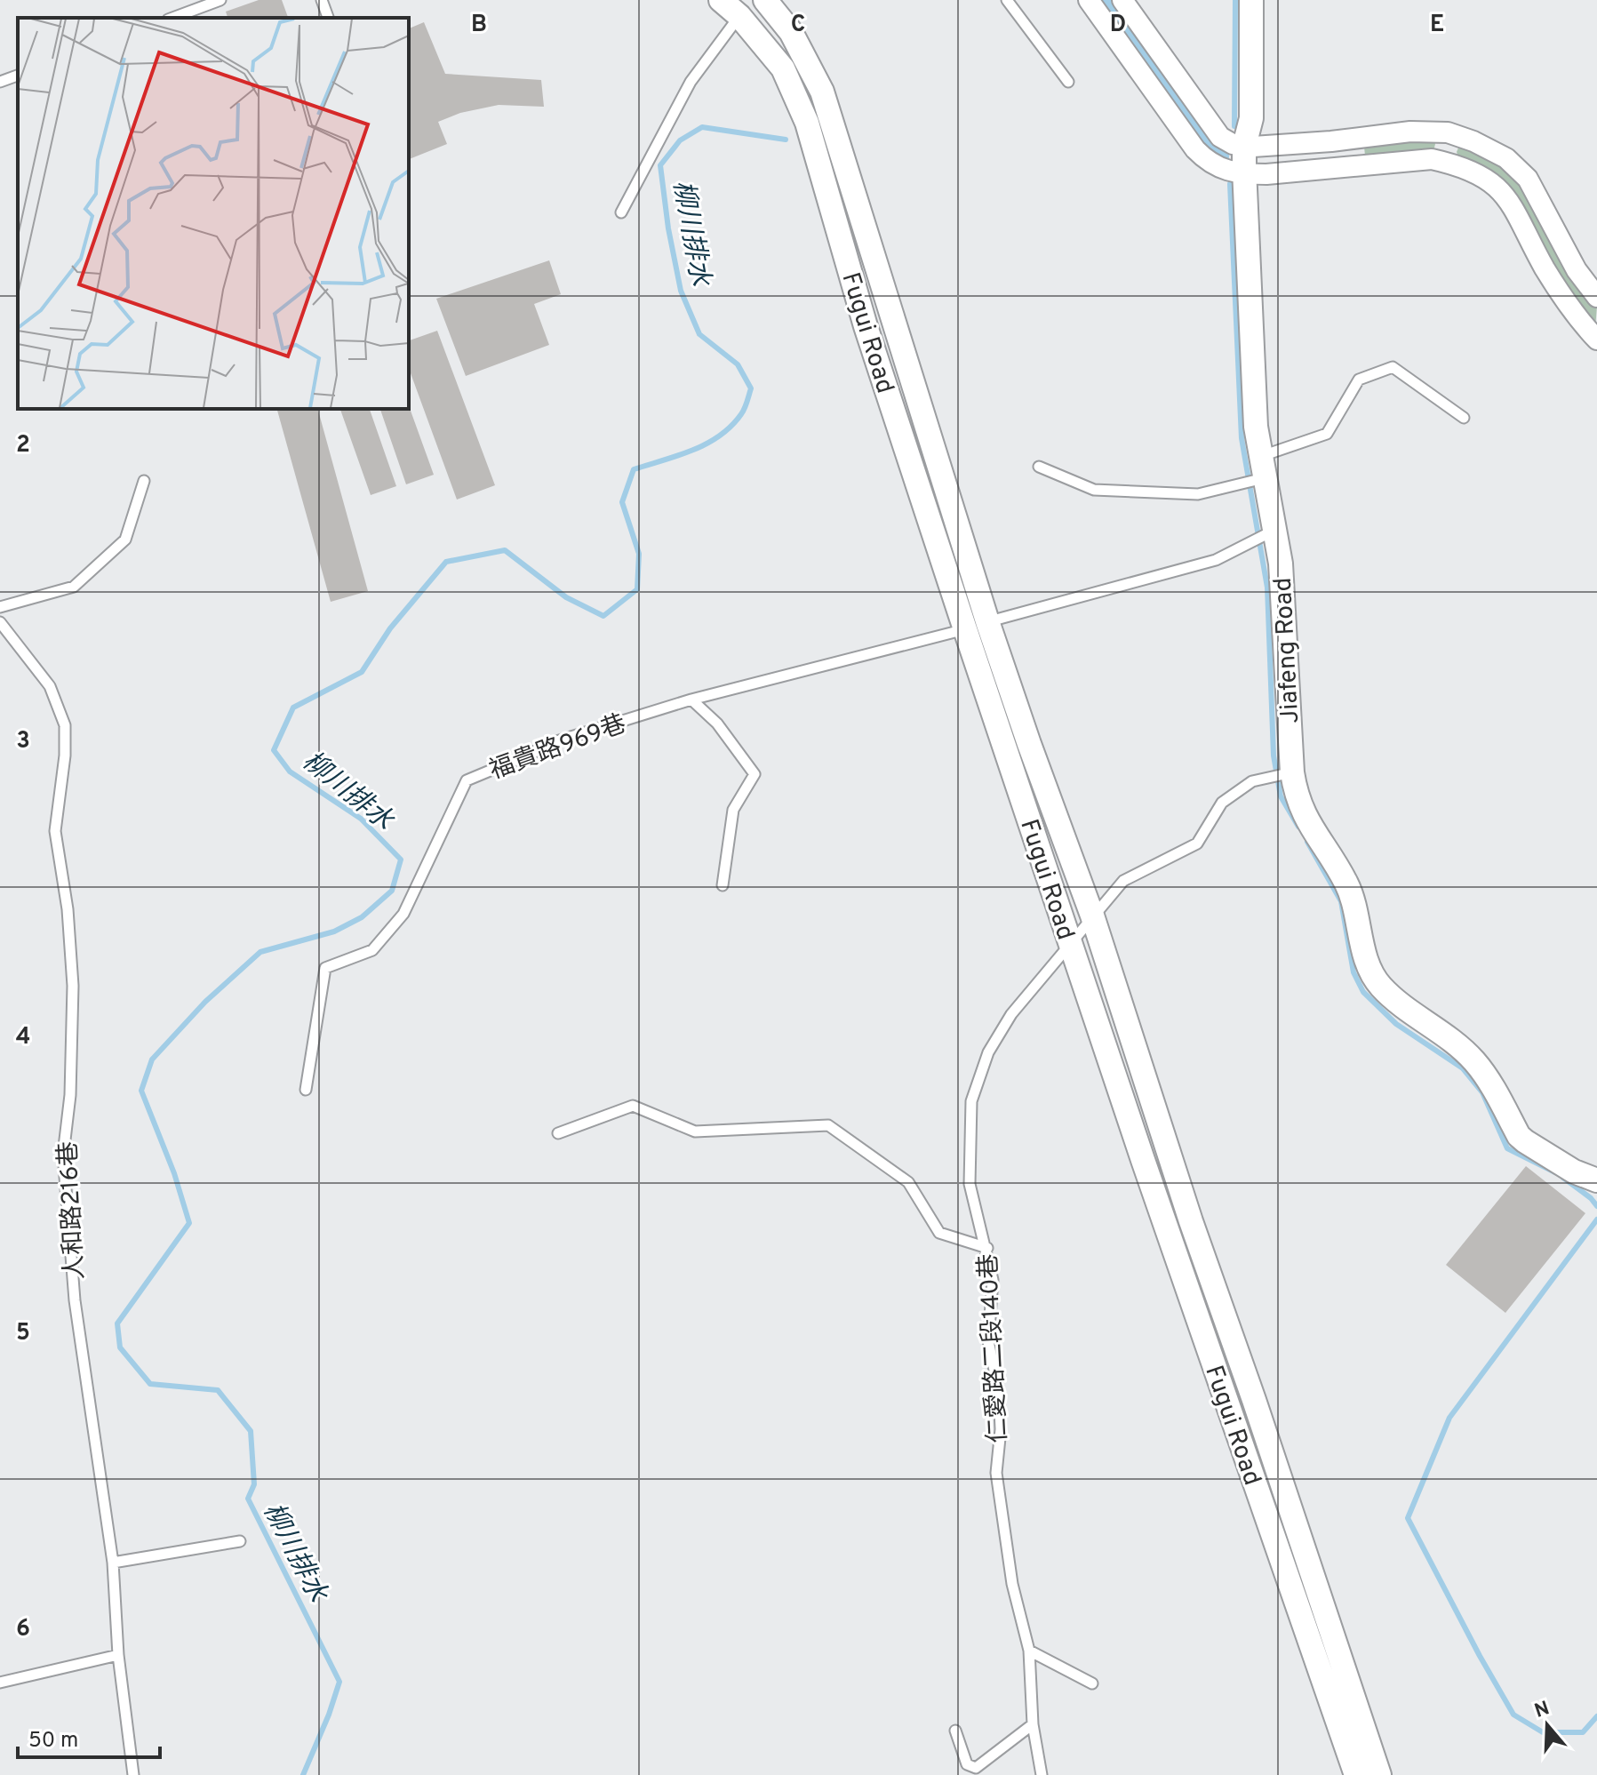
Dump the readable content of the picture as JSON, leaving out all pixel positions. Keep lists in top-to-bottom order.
{
  "streets": {
    "street": ["Fugui Road", "Jiafeng Road"],
    "lane": ["福貴路969巷", "人和路216巷", "仁愛路二段140巷"]
  },
  "crossings": [
    ["Fugui Road", "福貴路969巷"],
    ["Fugui Road", "仁愛路二段140巷"],
    ["Jiafeng Road", "福貴路969巷"],
    ["Jiafeng Road", "仁愛路二段140巷"]
  ],
  "water": ["柳川排水"],
  "scale_bar": "50 m",
  "north": "top",
  "grid": {
    "columns": [
      "B",
      "C",
      "D",
      "E"
    ],
    "rows": [
      "2",
      "3",
      "4",
      "5",
      "6"
    ]
  }
}
